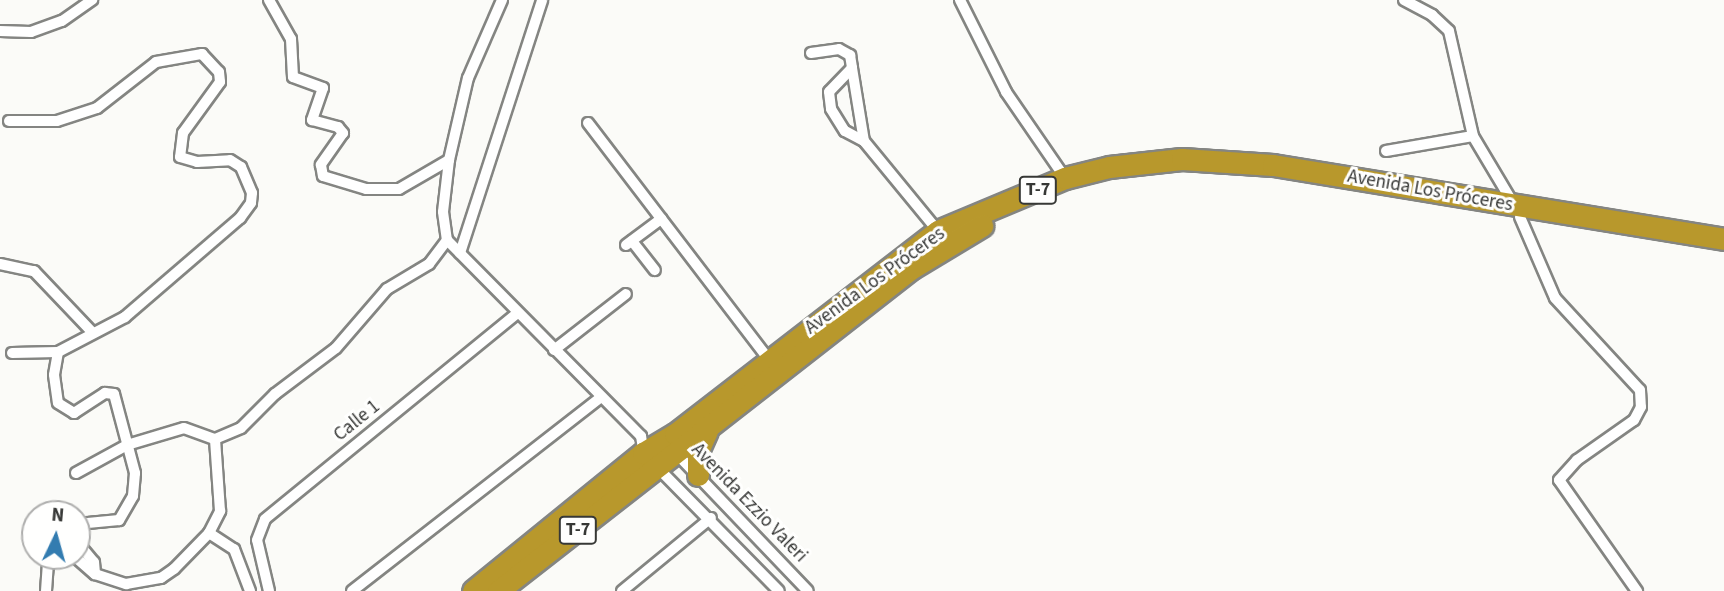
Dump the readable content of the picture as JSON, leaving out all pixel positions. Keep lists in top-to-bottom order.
{
  "streets": {
    "highway": ["T-7", "Avenida Los Próceres"],
    "street": ["Calle 1", "Avenida Ezzio Valeri"]
  },
  "crossings": [
    ["Avenida Los Próceres", "Avenida Ezzio Valeri"],
    ["Calle 1", "Avenida Ezzio Valeri"]
  ],
  "north": "top"
}
